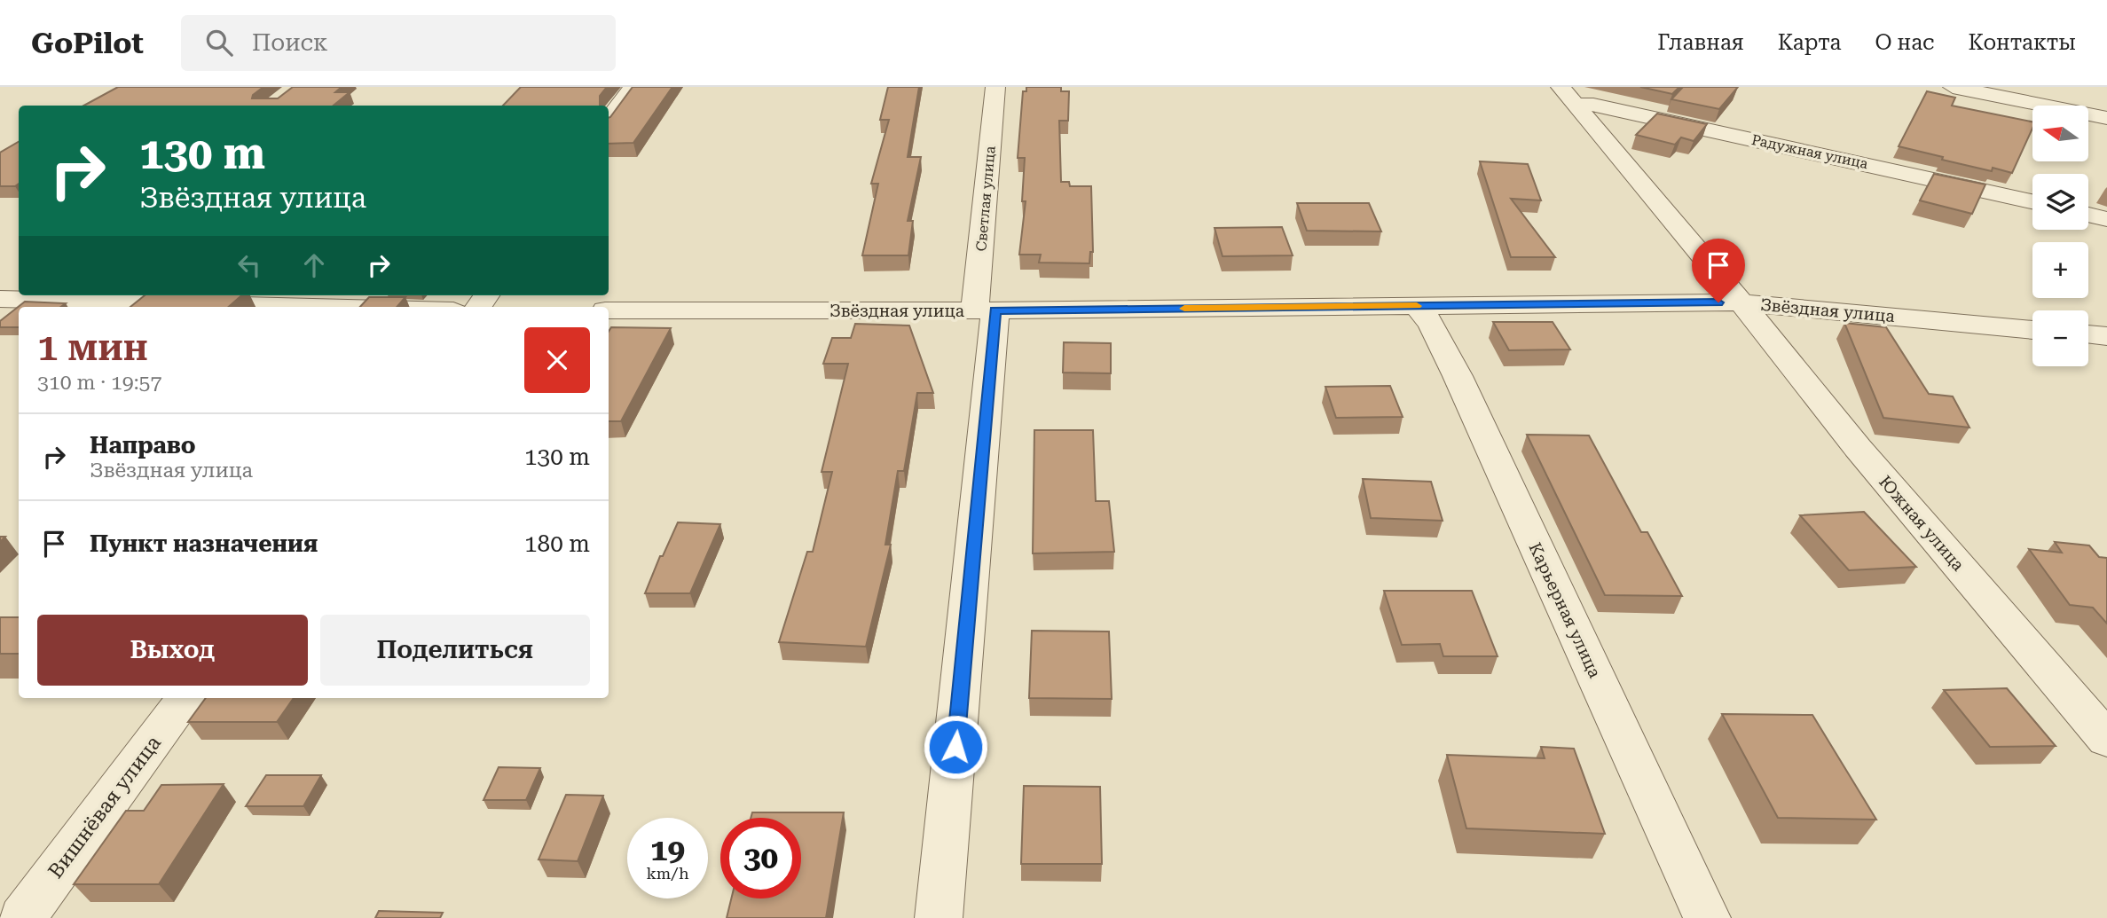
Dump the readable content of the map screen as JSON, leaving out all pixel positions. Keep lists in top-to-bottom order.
{
  "streets": {
    "street": [
      "Радужная улица",
      "Светлая улица",
      "Звёздная улица",
      "Южная улица",
      "Карьерная улица",
      "Вишнёвая улица"
    ]
  },
  "crossings": [
    ["Радужная улица", "Южная улица"],
    ["Светлая улица", "Звёздная улица"],
    ["Звёздная улица", "Южная улица"],
    ["Звёздная улица", "Карьерная улица"]
  ],
  "north": "left",
  "page": {
    "header": "GoPilot",
    "search": "Поиск",
    "nav": [
      "Главная",
      "Карта",
      "О нас",
      "Контакты"
    ],
    "map_buttons": ["+", "−"],
    "turn": ["130 m", "Звёздная улица"],
    "heading": ["1 мин", "310 m · 19:57"],
    "list": [
      {
        "name": "Направо",
        "note": "Звёздная улица",
        "value": "130 m"
      },
      {
        "name": "Пункт назначения",
        "value": "180 m"
      }
    ],
    "buttons": ["Выход", "Поделиться"],
    "speed": "19 km/h",
    "limit": "30"
  }
}
